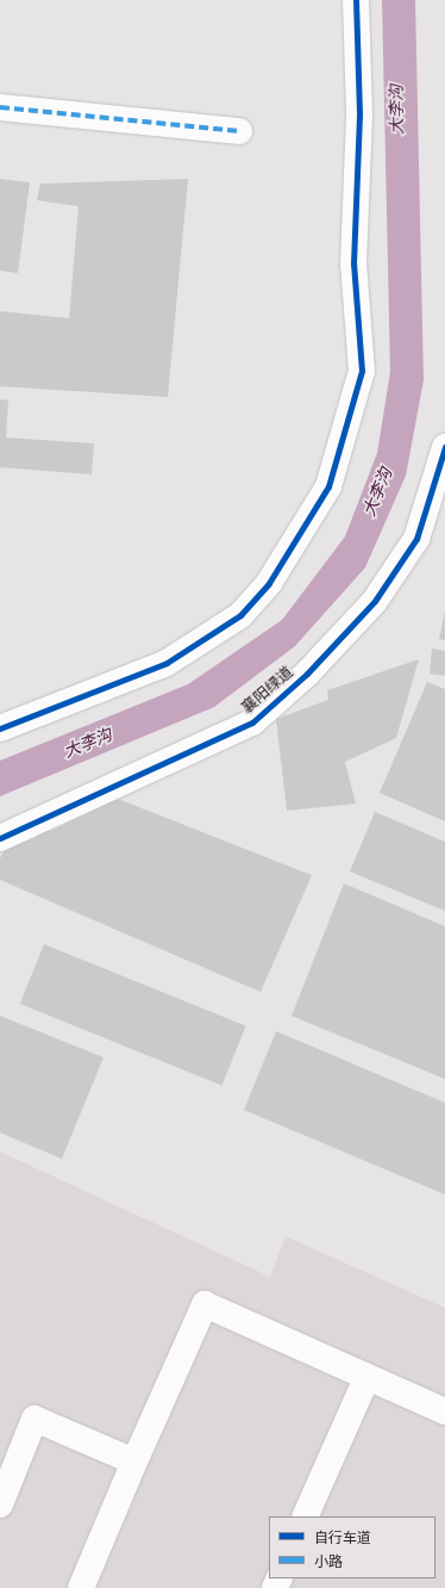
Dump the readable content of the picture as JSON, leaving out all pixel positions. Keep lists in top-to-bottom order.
{
  "streets": {
    "street": ["襄阳绿道"]
  },
  "water": ["大李沟"],
  "legend": ["自行车道", "小路"]
}
